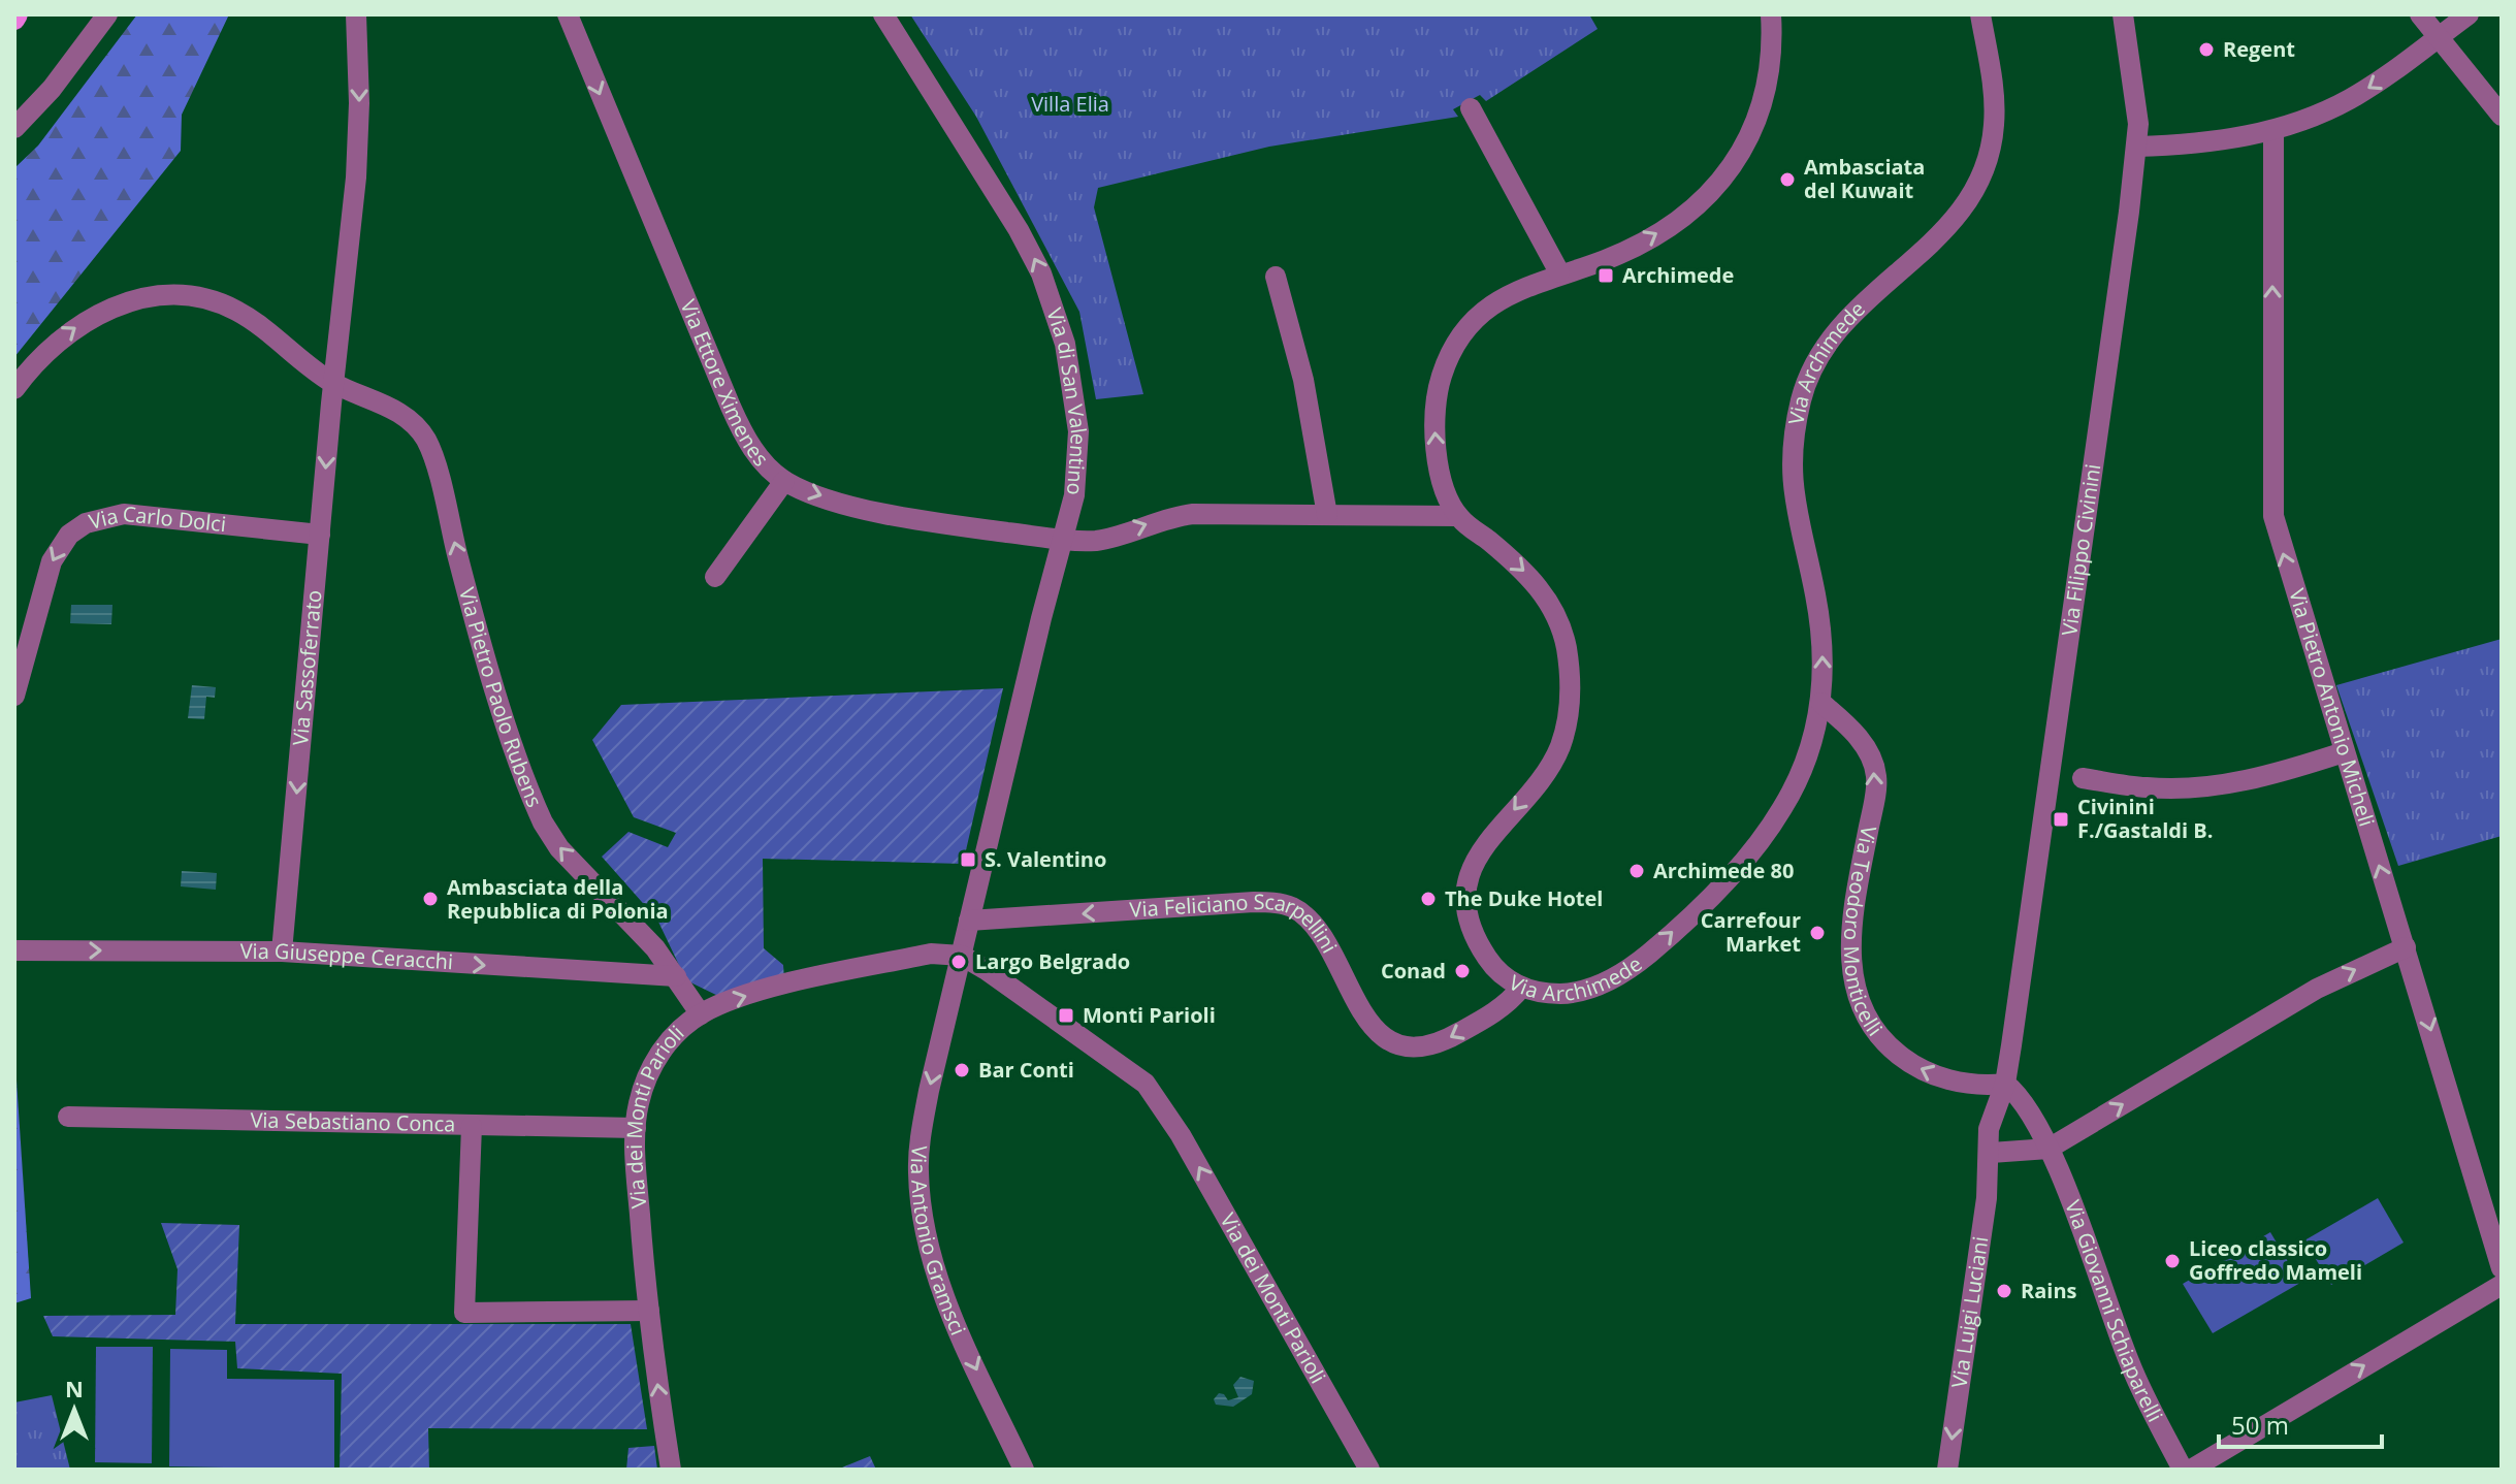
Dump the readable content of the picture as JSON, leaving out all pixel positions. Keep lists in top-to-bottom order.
{
  "streets": {
    "street": [
      "Via Archimede",
      "Via Ettore Ximenes",
      "Via di San Valentino",
      "Via Carlo Dolci",
      "Via Filippo Civinini",
      "Via Sassoferrato",
      "Via Pietro Paolo Rubens",
      "Via Pietro Antonio Micheli",
      "Via Teodoro Monticelli",
      "Via Feliciano Scarpellini",
      "Via Giuseppe Ceracchi",
      "Via dei Monti Parioli",
      "Via Sebastiano Conca",
      "Via Antonio Gramsci",
      "Via Giovanni Schiaparelli",
      "Via Luigi Luciani"
    ]
  },
  "crossings": [
    ["Via Archimede", "Via Ettore Ximenes"],
    ["Via Archimede", "Via Teodoro Monticelli"],
    ["Via Archimede", "Via Feliciano Scarpellini"],
    ["Via Ettore Ximenes", "Via di San Valentino"],
    ["Via di San Valentino", "Via Feliciano Scarpellini"],
    ["Via Carlo Dolci", "Via Sassoferrato"],
    ["Via Filippo Civinini", "Via Teodoro Monticelli"],
    ["Via Filippo Civinini", "Via Giovanni Schiaparelli"],
    ["Via Filippo Civinini", "Via Luigi Luciani"],
    ["Via Sassoferrato", "Via Pietro Paolo Rubens"],
    ["Via Sassoferrato", "Via Giuseppe Ceracchi"],
    ["Via Pietro Paolo Rubens", "Via Giuseppe Ceracchi"],
    ["Via Pietro Paolo Rubens", "Via dei Monti Parioli"],
    ["Via Teodoro Monticelli", "Via Giovanni Schiaparelli"],
    ["Via dei Monti Parioli", "Via Sebastiano Conca"],
    ["Via dei Monti Parioli", "Via Antonio Gramsci"]
  ],
  "one_way": [
    "Via Ettore Ximenes",
    "Via di San Valentino",
    "Via Carlo Dolci",
    "Via Sassoferrato",
    "Via Teodoro Monticelli",
    "Via Feliciano Scarpellini",
    "Via Giuseppe Ceracchi",
    "Via Antonio Gramsci",
    "Via Luigi Luciani"
  ],
  "parks": ["Villa Elia"],
  "places": {
    "other": [
      "Regent",
      "Ambasciata del Kuwait",
      "Archimede 80",
      "Ambasciata della Repubblica di Polonia",
      "The Duke Hotel",
      "Carrefour Market",
      "Largo Belgrado",
      "Conad",
      "Bar Conti",
      "Liceo classico Goffredo Mameli",
      "Rains"
    ],
    "transit": [
      "Archimede",
      "Civinini F./Gastaldi B.",
      "S. Valentino",
      "Monti Parioli"
    ]
  },
  "scale_bar": "50 m",
  "north": "top"
}
